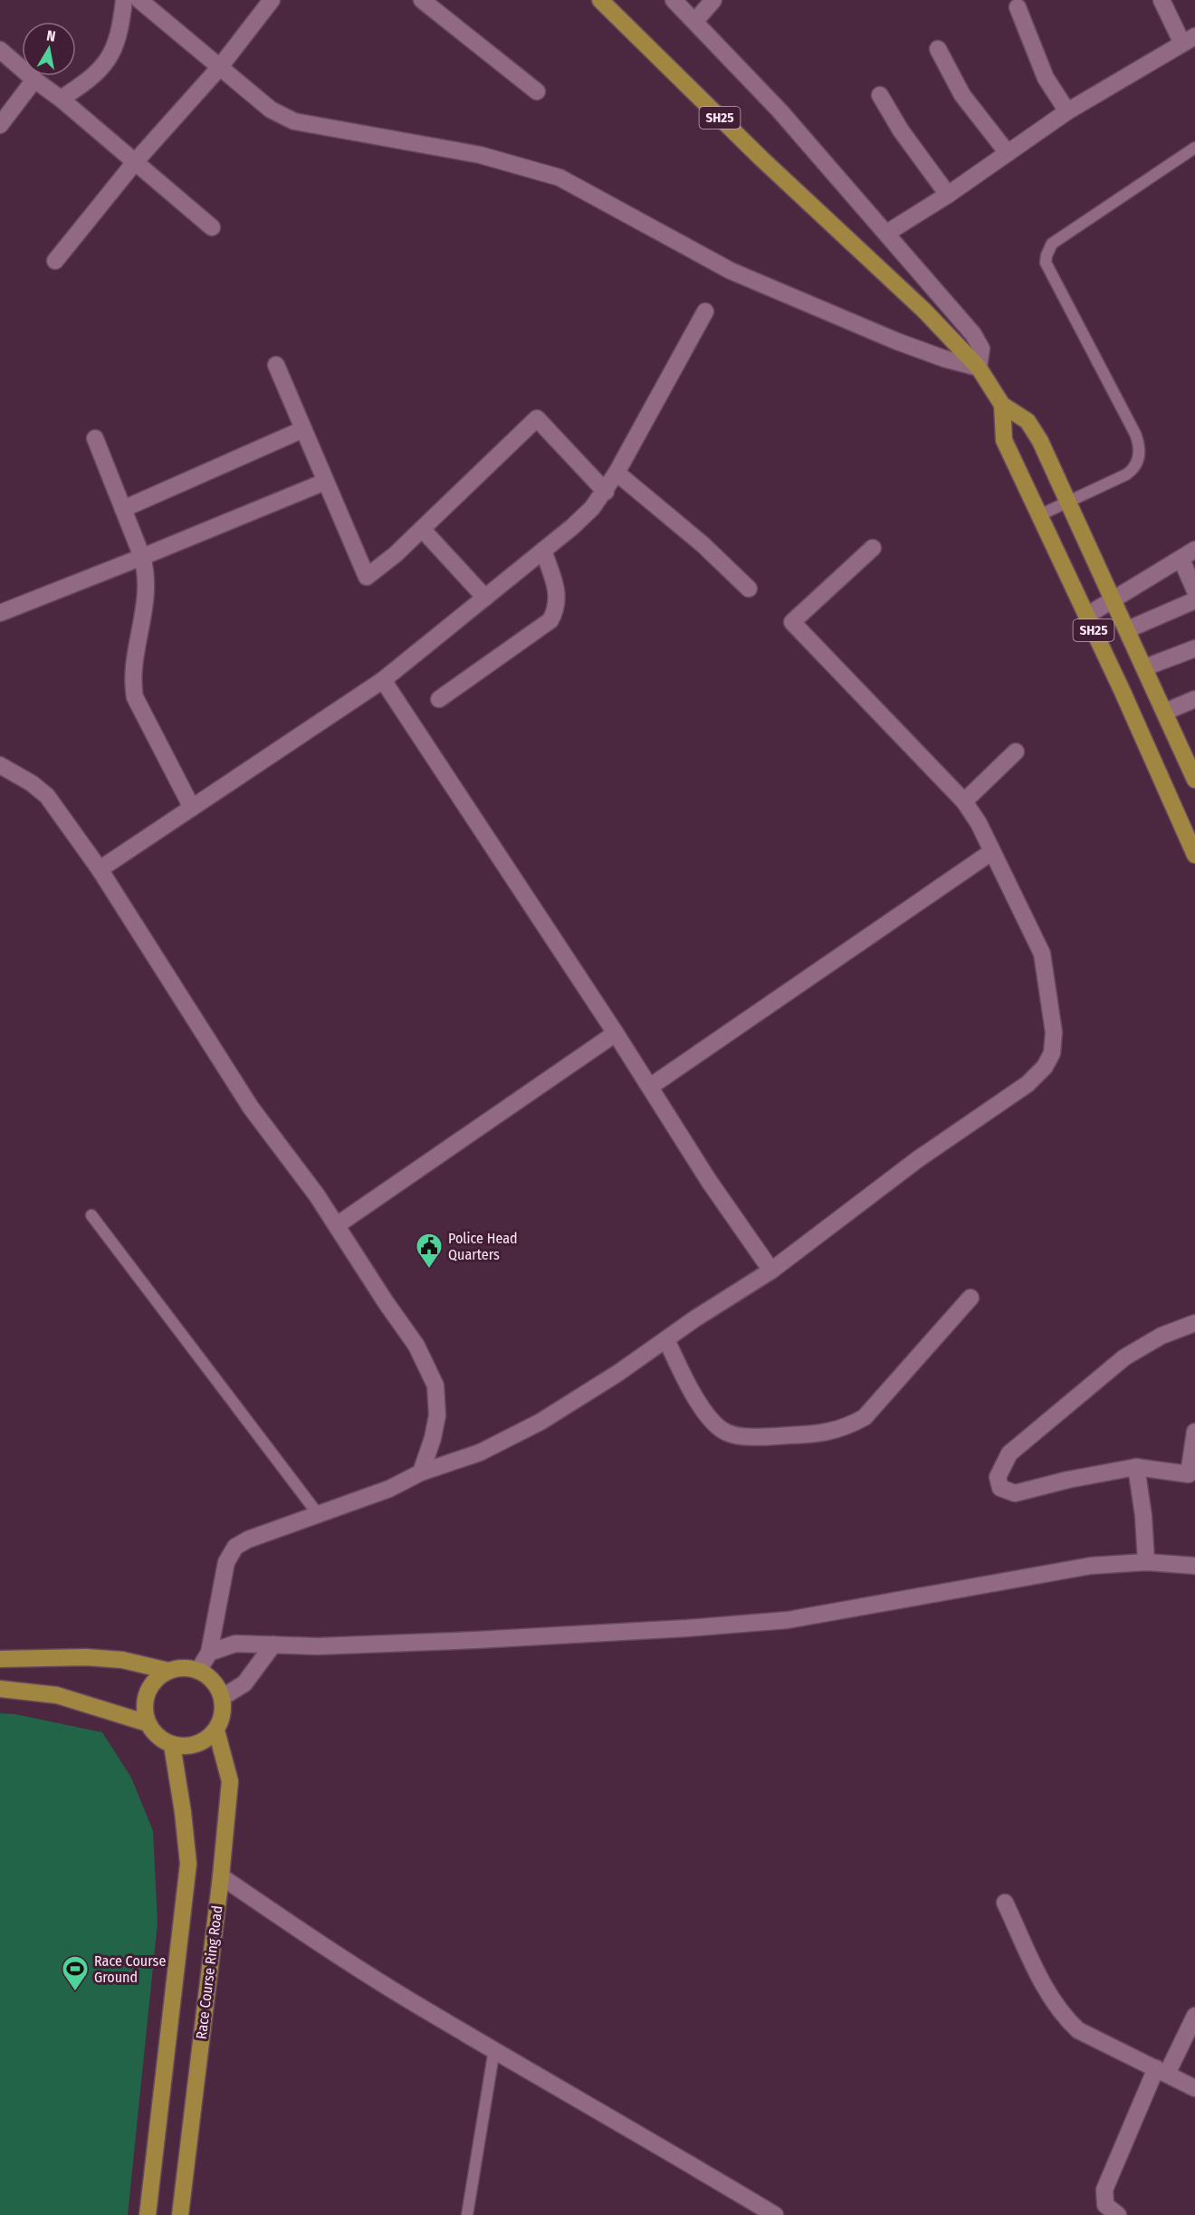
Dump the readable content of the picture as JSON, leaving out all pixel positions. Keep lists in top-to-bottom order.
{
  "streets": {
    "main road": ["SH25", "Race Course Ring Road"]
  },
  "places": {
    "public building": ["Police Head Quarters"],
    "sports": ["Race Course Ground"]
  },
  "north": "top"
}
